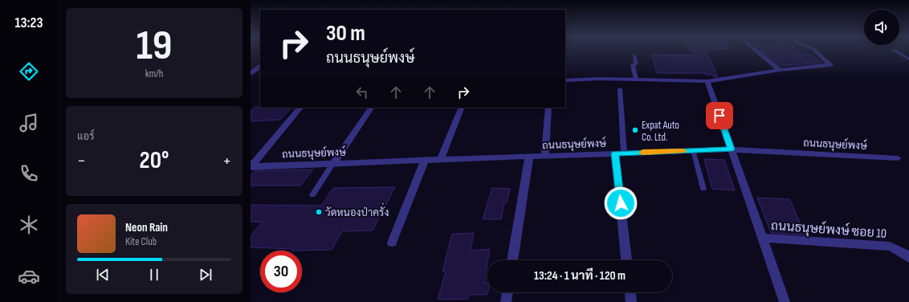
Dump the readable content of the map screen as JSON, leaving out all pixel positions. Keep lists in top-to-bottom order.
{
  "streets": {
    "street": ["ถนนธนุษย์พงษ์", "ถนนธนุษย์พงษ์ ซอย 10"]
  },
  "crossings": [
    ["ถนนธนุษย์พงษ์", "ถนนธนุษย์พงษ์ ซอย 10"]
  ],
  "places": ["Expat Auto Co. Ltd.", "วัดหนองป่าครั่ง"],
  "page": {
    "tabs": "13:23",
    "tile": [
      ["19", "km/h"],
      "แอร์"
    ],
    "turn": ["30 m", "ถนนธนุษย์พงษ์"],
    "heat": ["−", "20°", "+"],
    "song": ["Neon Rain", "Kite Club"],
    "limit": "30",
    "trip": "13:24 · 1 นาที · 120 m"
  }
}
